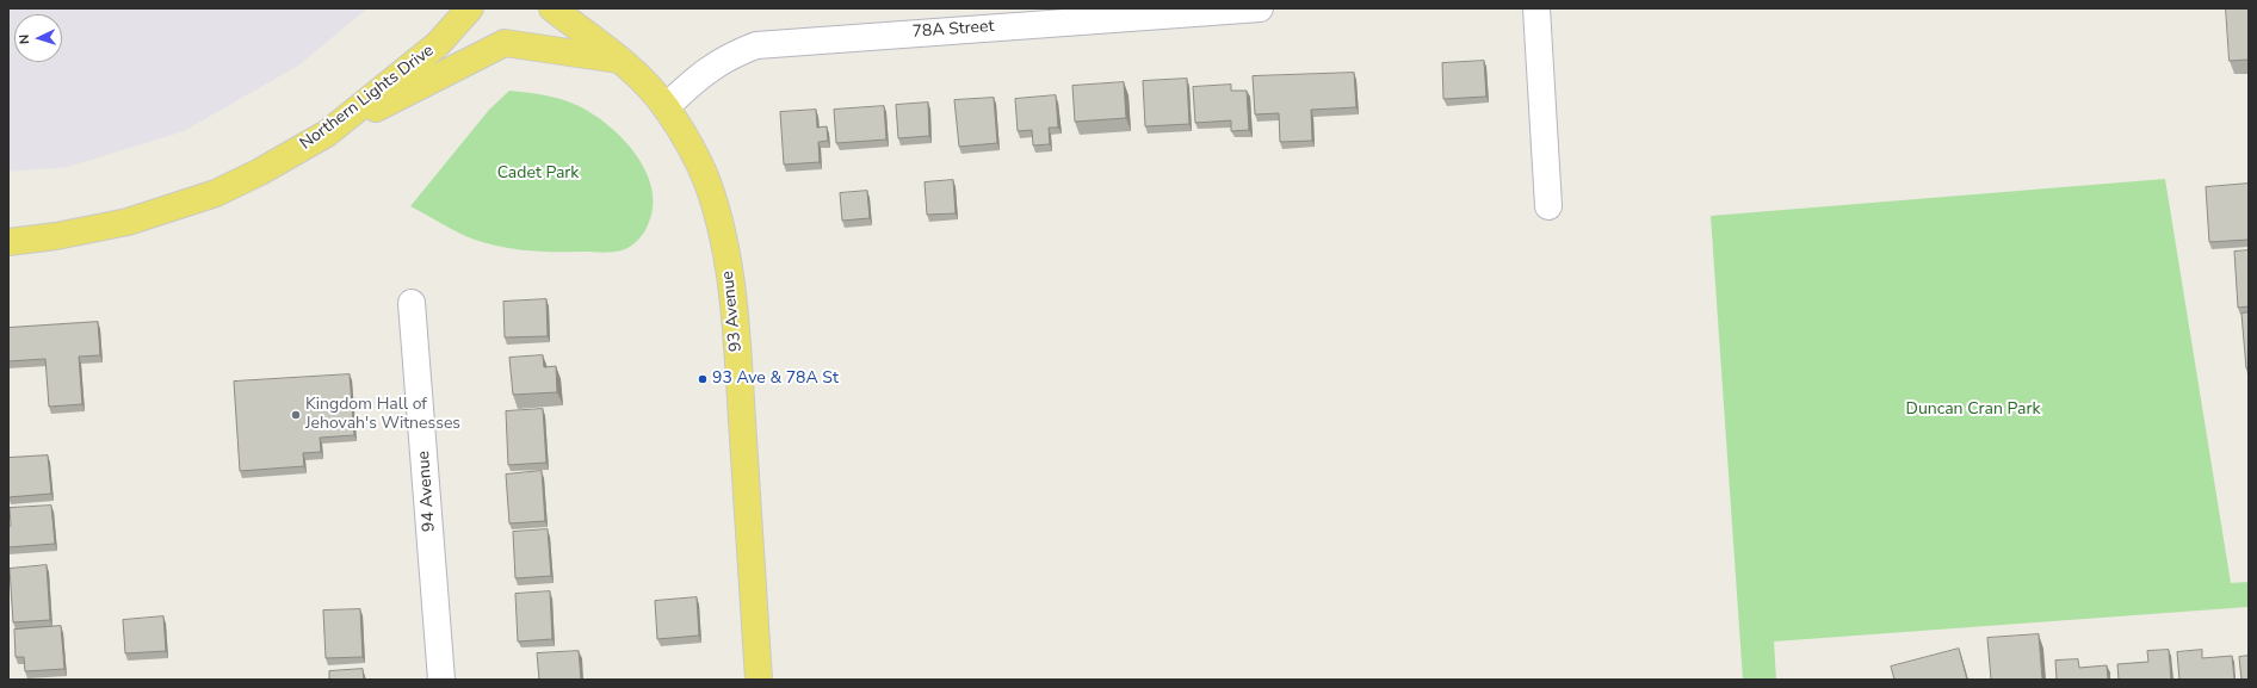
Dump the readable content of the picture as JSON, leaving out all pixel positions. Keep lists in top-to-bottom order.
{
  "streets": {
    "main road": ["Northern Lights Drive", "93 Avenue"],
    "street": ["78A Street", "94 Avenue"]
  },
  "crossings": [
    ["78A Street", "93 Avenue"]
  ],
  "parks": ["Cadet Park", "Duncan Cran Park"],
  "places": ["93 Ave & 78A St", "Kingdom Hall of Jehovah's Witnesses"],
  "north": "left"
}
